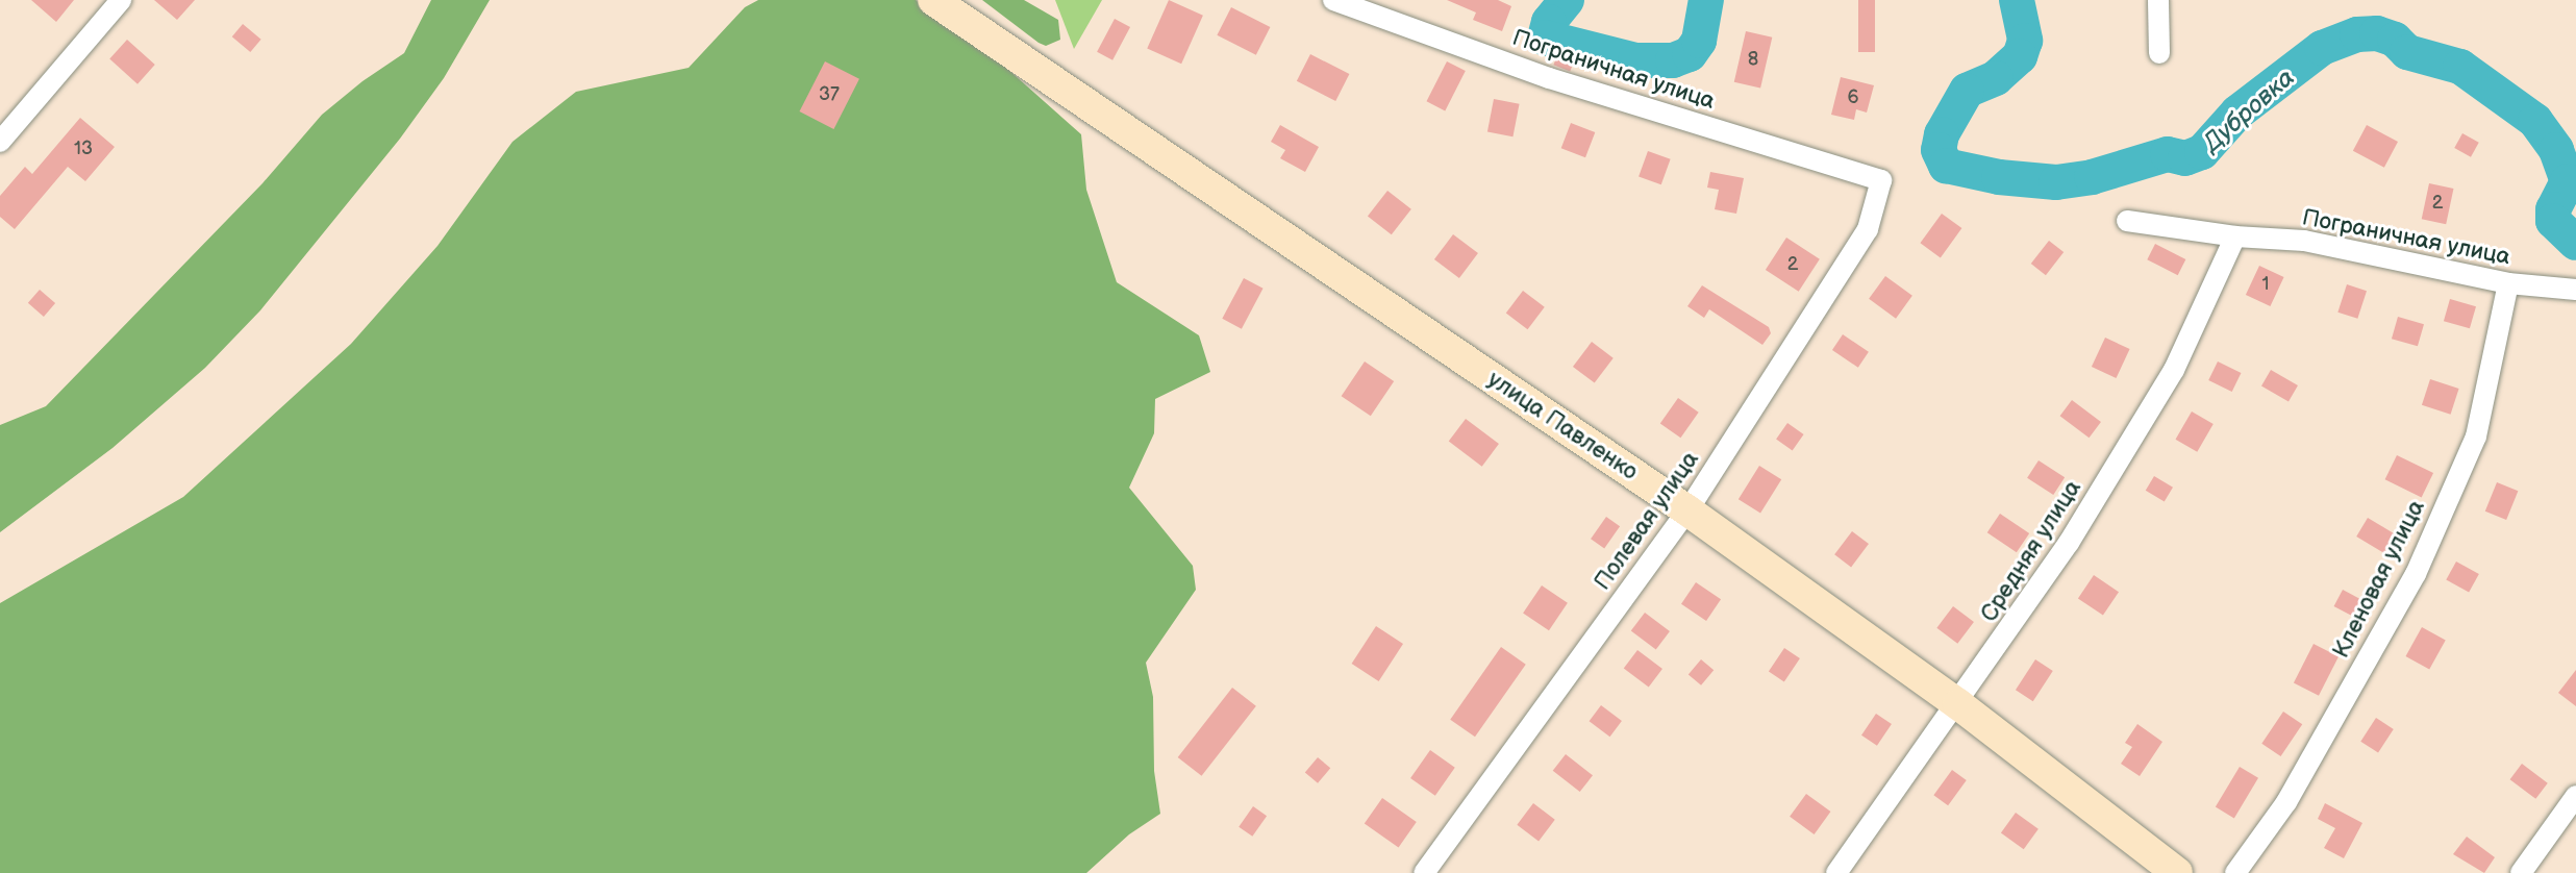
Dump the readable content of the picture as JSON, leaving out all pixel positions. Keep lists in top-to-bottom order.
{
  "streets": {
    "street": [
      "Пограничная улица",
      "улица Павленко",
      "Полевая улица",
      "Средняя улица",
      "Кленовая улица"
    ]
  },
  "crossings": [
    ["Пограничная улица", "Полевая улица"],
    ["Пограничная улица", "Средняя улица"],
    ["Пограничная улица", "Кленовая улица"],
    ["улица Павленко", "Полевая улица"],
    ["улица Павленко", "Средняя улица"]
  ],
  "water": ["Дубровка"],
  "house_numbers": [
    "8",
    "37",
    "6",
    "13",
    "2",
    "2",
    "1"
  ]
}
